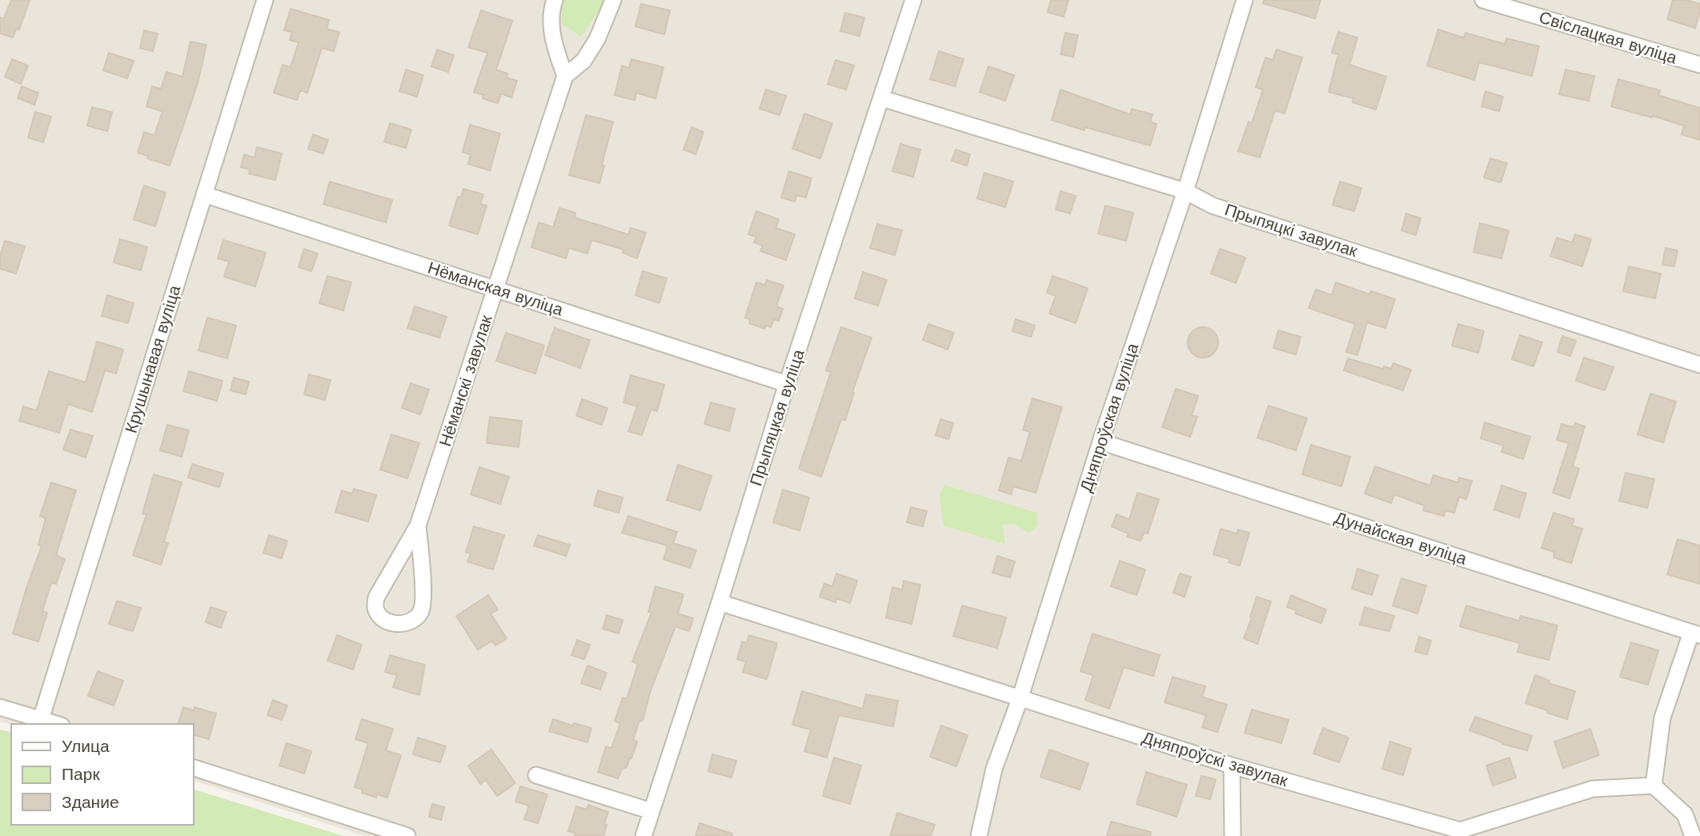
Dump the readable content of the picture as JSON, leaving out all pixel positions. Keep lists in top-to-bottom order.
{
  "streets": {
    "street": [
      "Свіслацкая вуліца",
      "Прыпяцкі завулак",
      "Нёманская вуліца",
      "Крушынавая вуліца",
      "Нёманскі завулак",
      "Прыпяцкая вуліца",
      "Дняпроўская вуліца",
      "Дунайская вуліца",
      "Дняпроўскі завулак"
    ]
  },
  "crossings": [
    ["Прыпяцкі завулак", "Прыпяцкая вуліца"],
    ["Прыпяцкі завулак", "Дняпроўская вуліца"],
    ["Нёманская вуліца", "Крушынавая вуліца"],
    ["Нёманская вуліца", "Нёманскі завулак"],
    ["Нёманская вуліца", "Прыпяцкая вуліца"],
    ["Прыпяцкая вуліца", "Дняпроўскі завулак"],
    ["Дняпроўская вуліца", "Дунайская вуліца"],
    ["Дняпроўская вуліца", "Дняпроўскі завулак"]
  ],
  "legend": ["Улица", "Парк", "Здание"]
}
